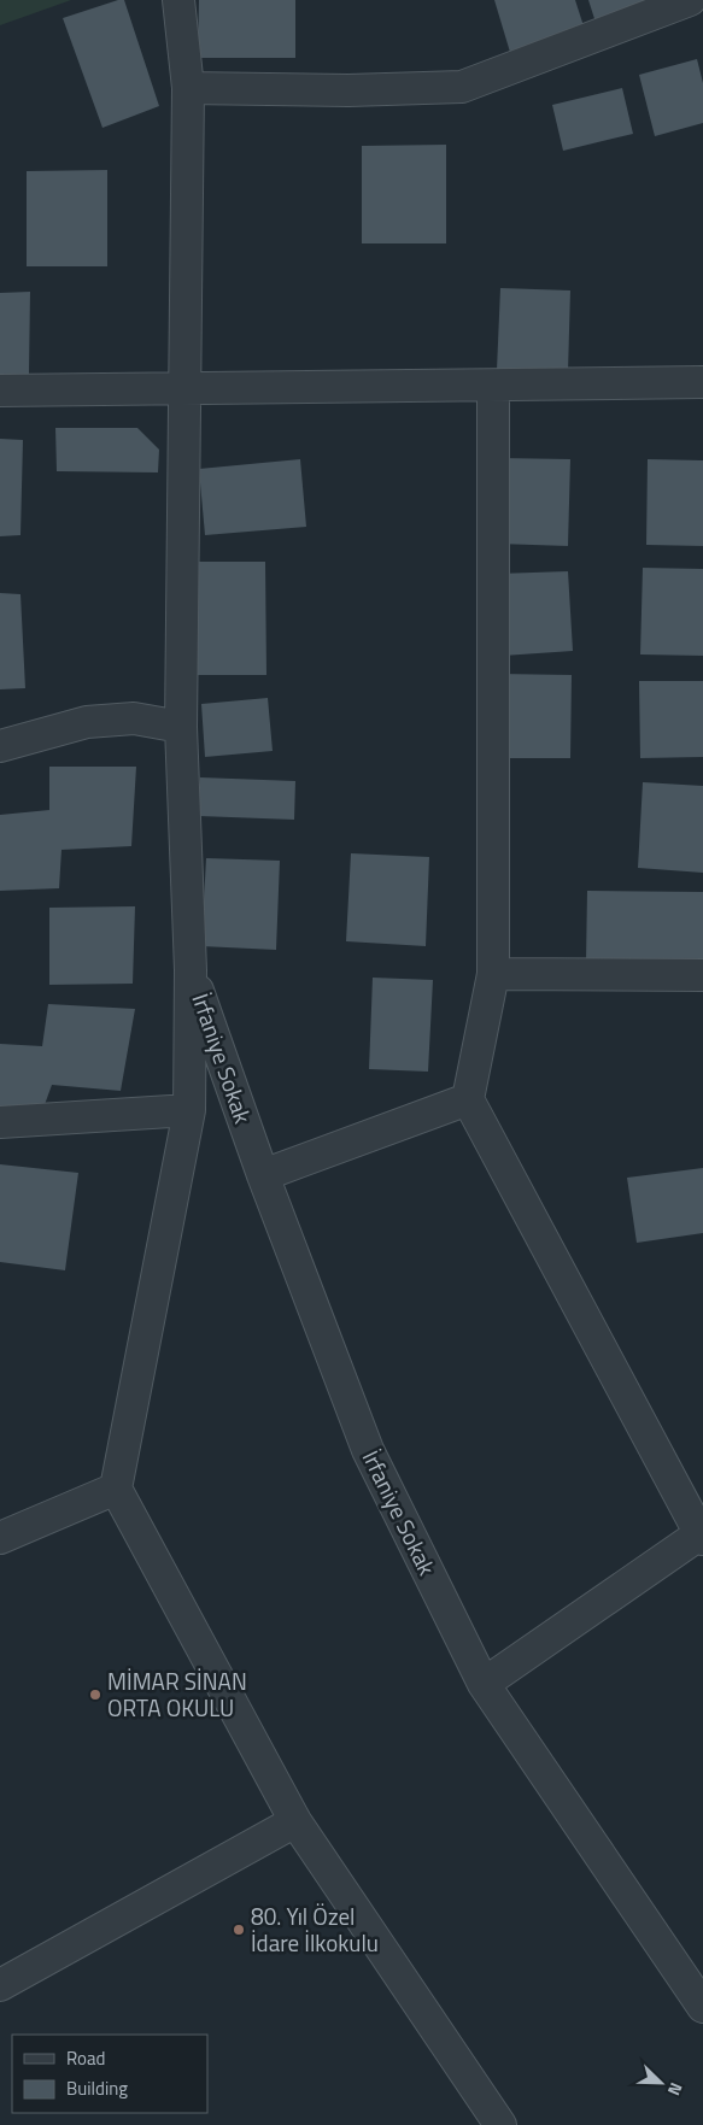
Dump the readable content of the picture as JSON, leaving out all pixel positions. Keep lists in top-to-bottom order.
{
  "streets": {
    "street": ["İrfaniye Sokak"]
  },
  "places": ["MİMAR SİNAN ORTA OKULU", "80. Yıl Özel İdare İlkokulu"],
  "legend": ["Road", "Building"],
  "north": "bottom right"
}
